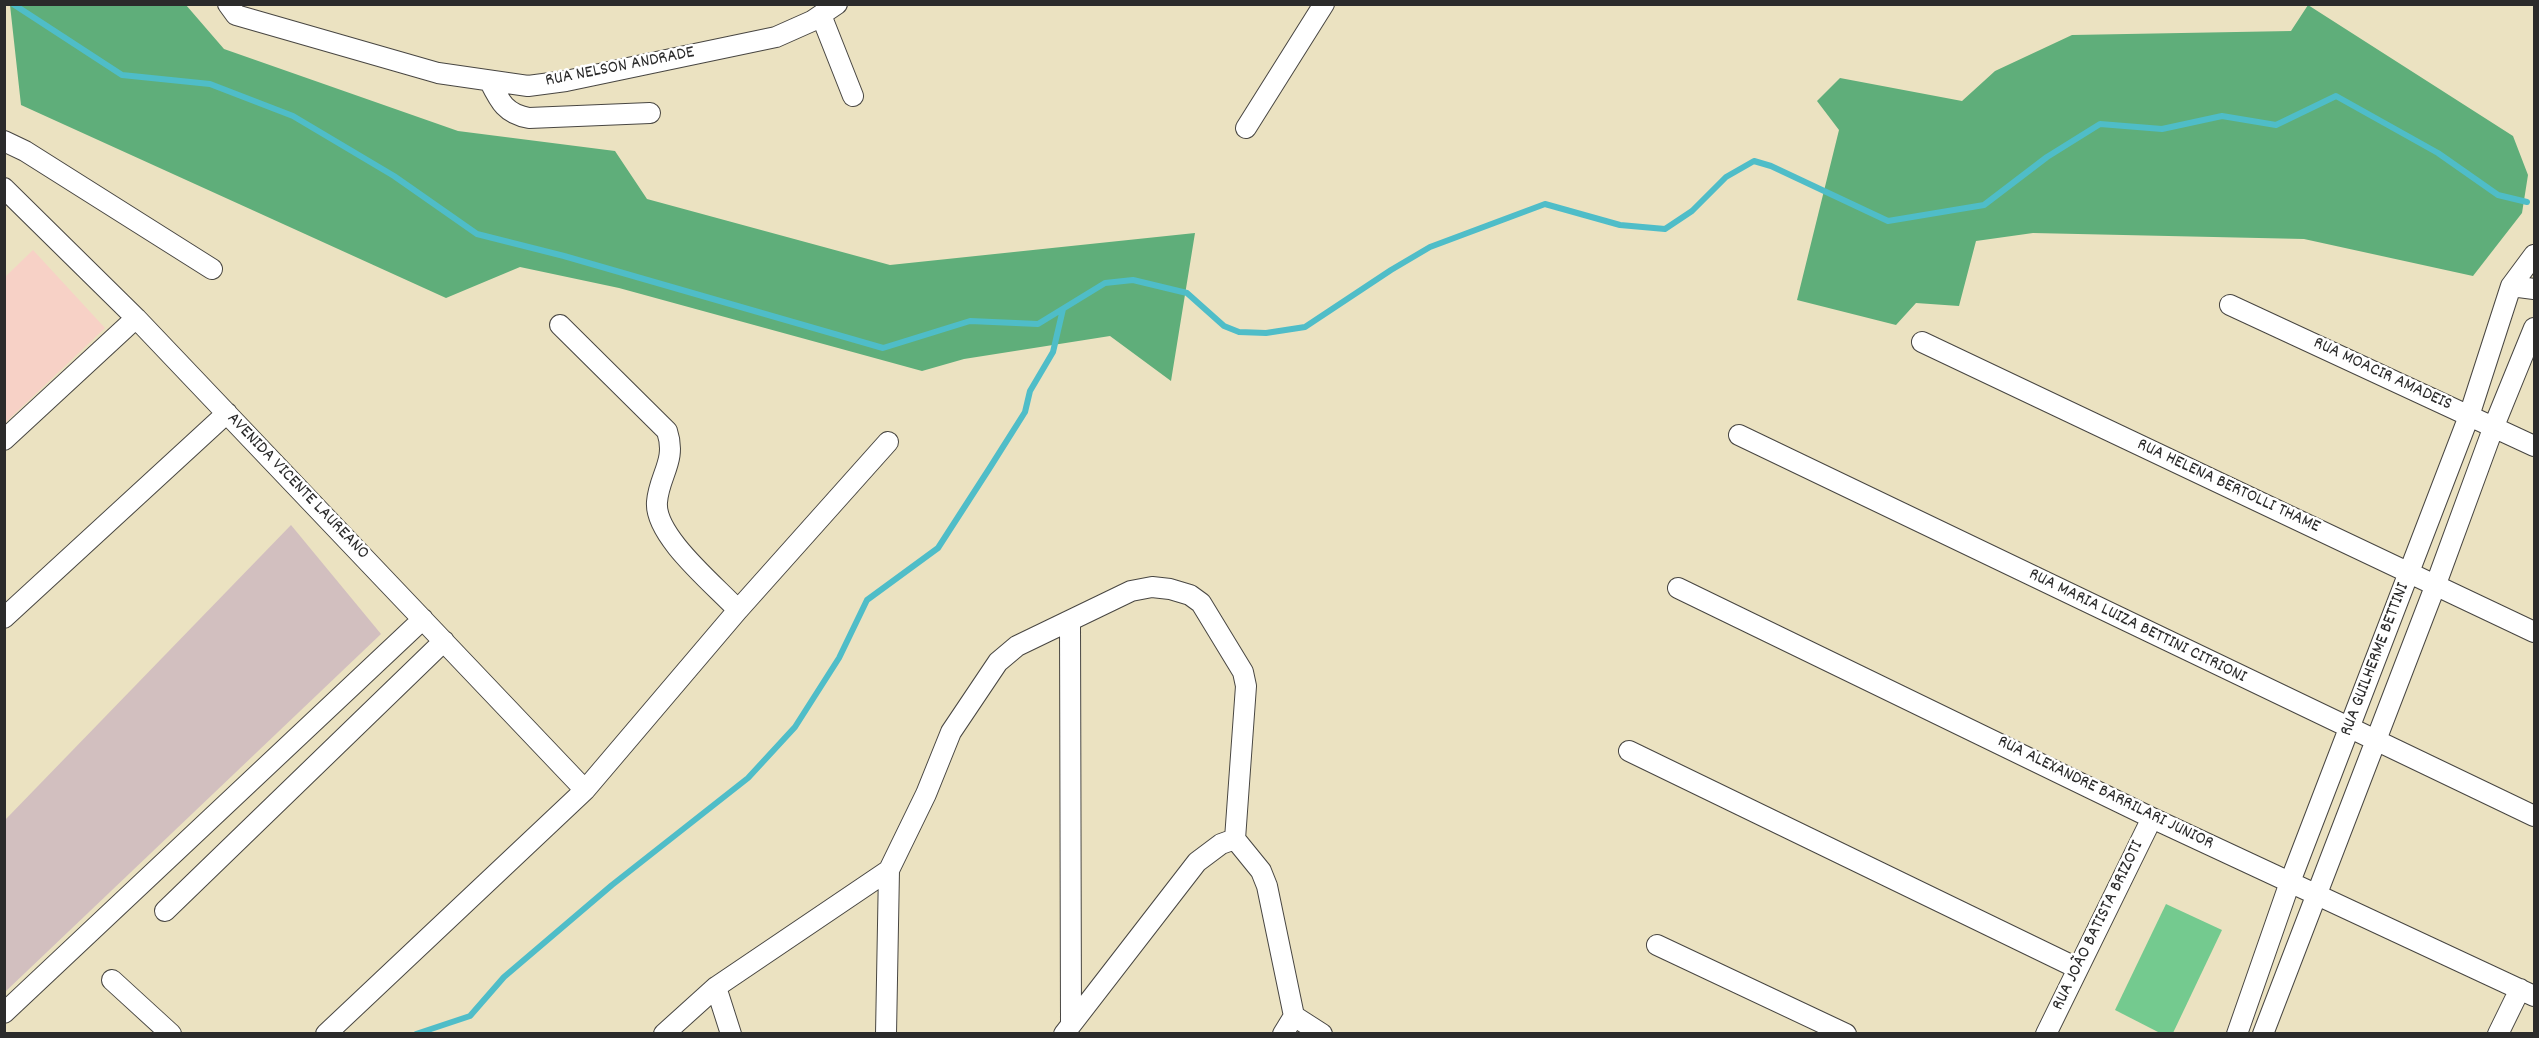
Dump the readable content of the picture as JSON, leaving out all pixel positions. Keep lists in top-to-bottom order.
{
  "streets": {
    "street": [
      "RUA NELSON ANDRADE",
      "RUA MOACIR AMADEIS",
      "AVENIDA VICENTE LAUREANO",
      "RUA HELENA BERTOLLI THAME",
      "RUA MARIA LUIZA BETTINI CITRIONI",
      "RUA GUILHERME BETTINI",
      "RUA ALEXANDRE BARRILARI JUNIOR",
      "RUA JOÃO BATISTA BRIZOTI"
    ]
  },
  "crossings": [
    ["RUA MOACIR AMADEIS", "RUA GUILHERME BETTINI"],
    ["RUA HELENA BERTOLLI THAME", "RUA GUILHERME BETTINI"],
    ["RUA MARIA LUIZA BETTINI CITRIONI", "RUA GUILHERME BETTINI"],
    ["RUA GUILHERME BETTINI", "RUA ALEXANDRE BARRILARI JUNIOR"],
    ["RUA ALEXANDRE BARRILARI JUNIOR", "RUA JOÃO BATISTA BRIZOTI"]
  ]
}
